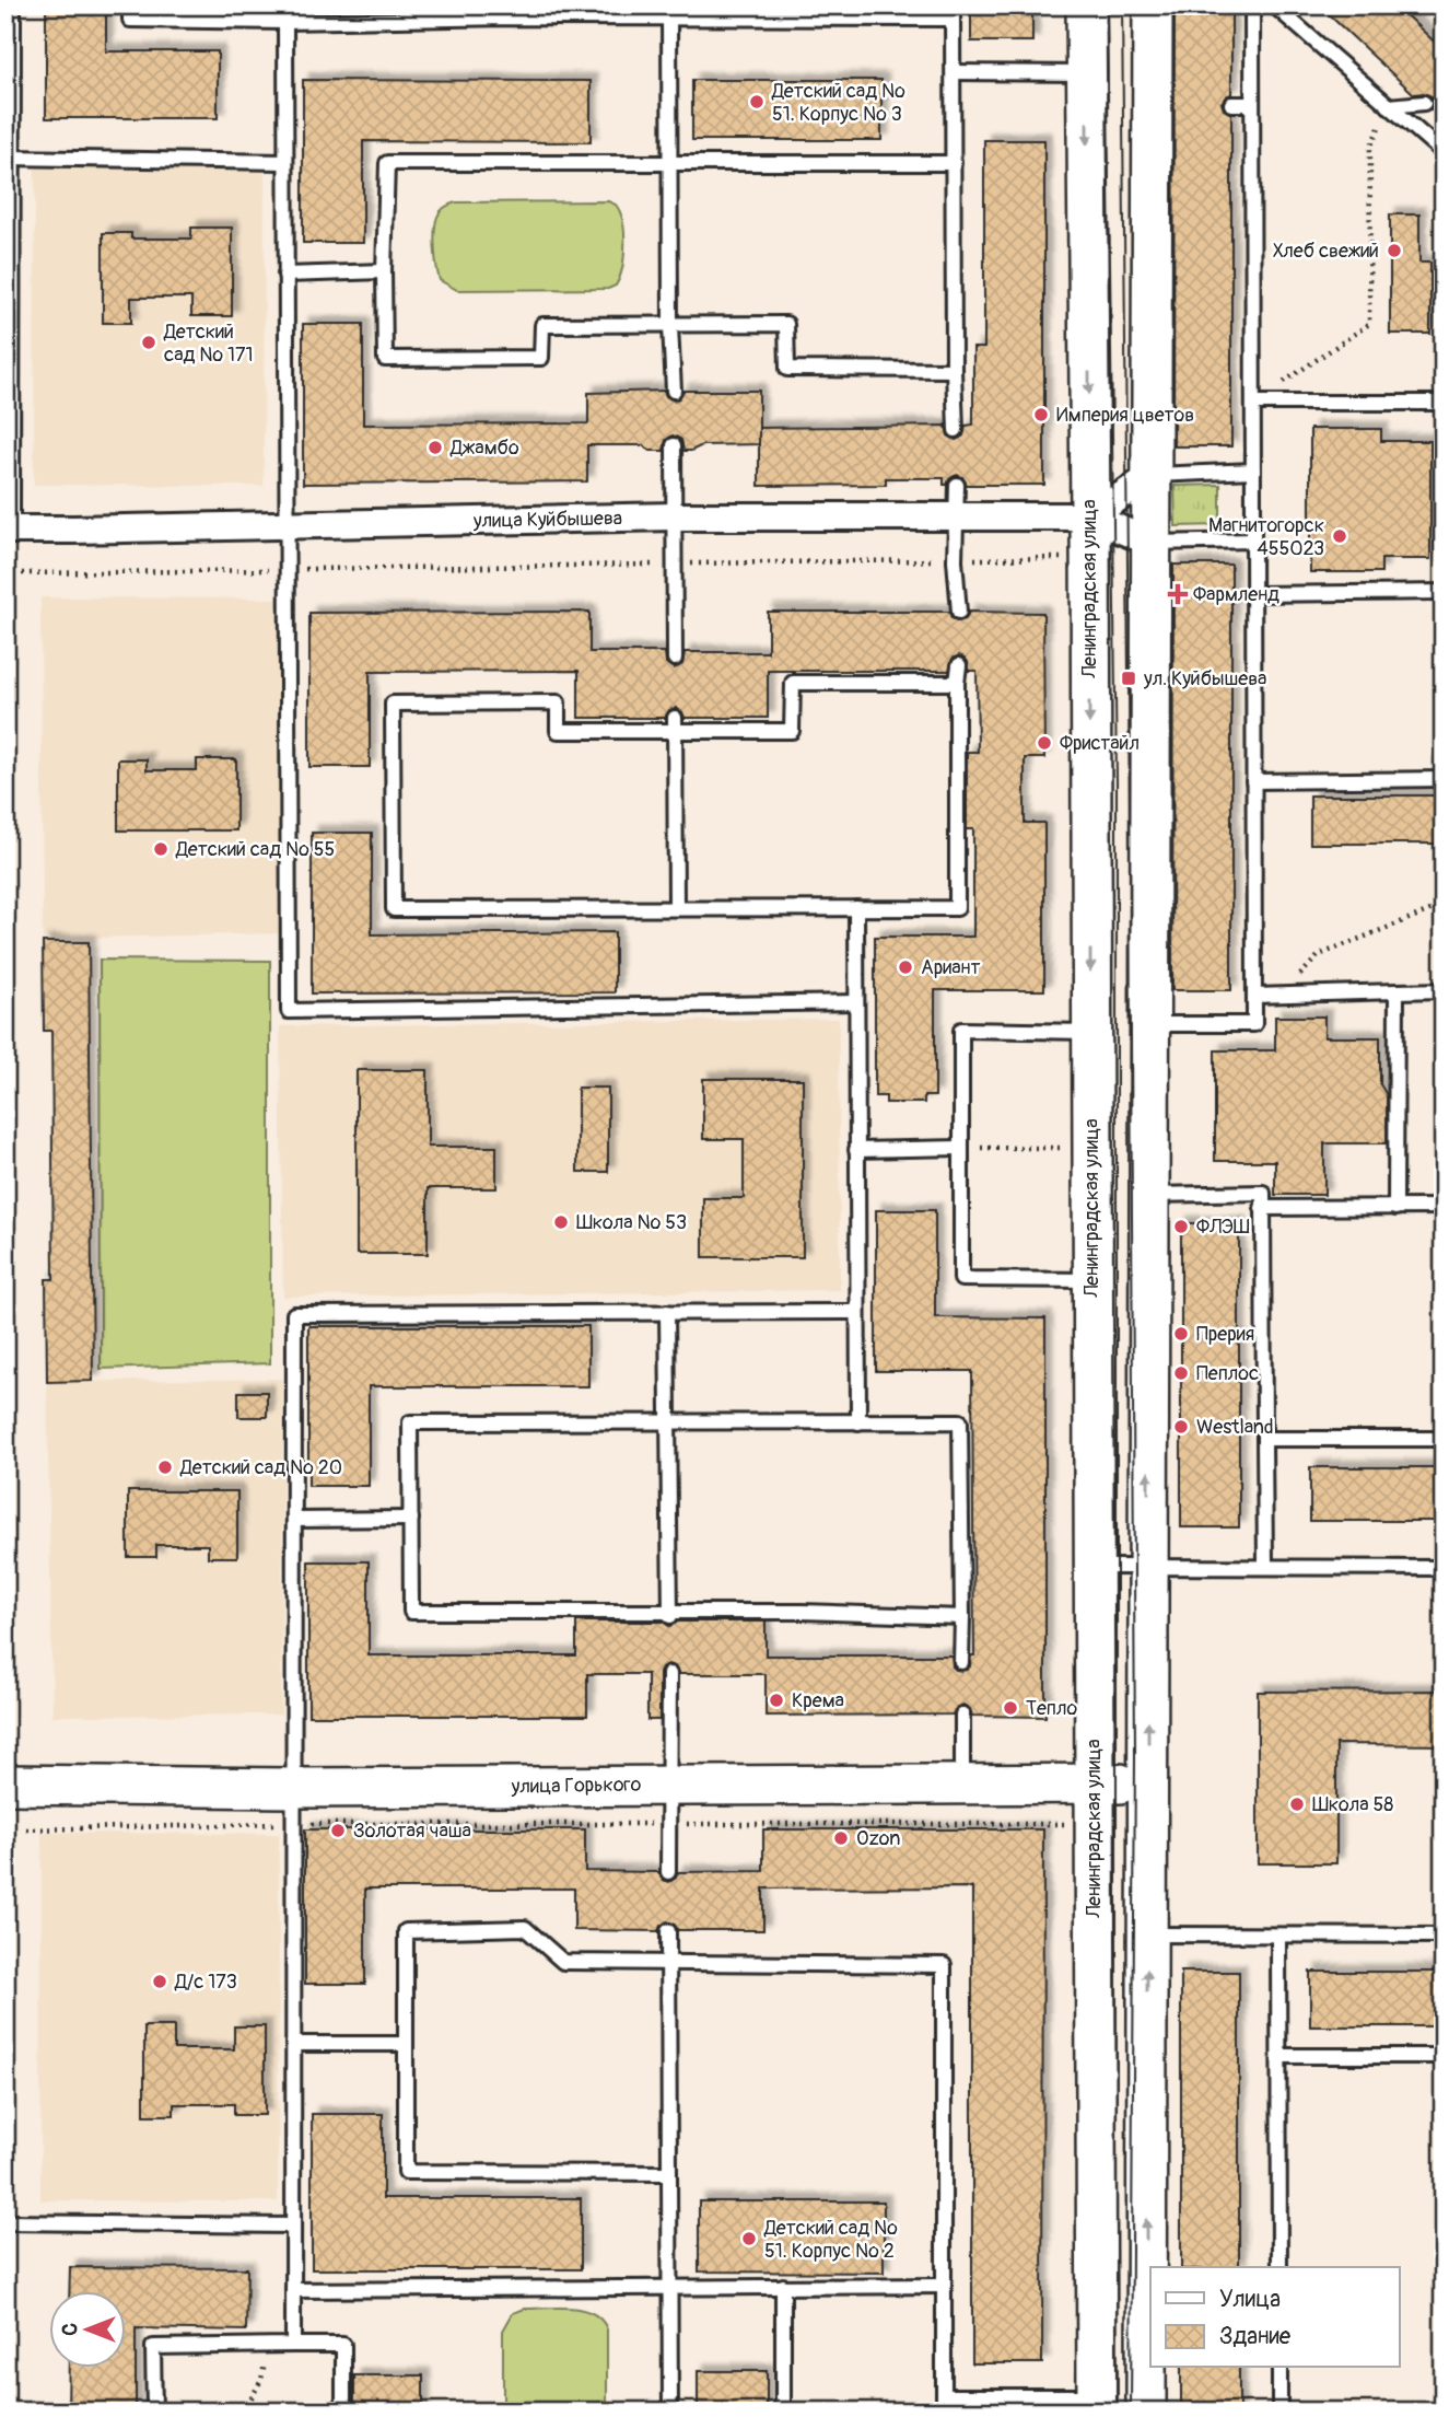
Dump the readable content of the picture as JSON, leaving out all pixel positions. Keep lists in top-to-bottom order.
{
  "streets": {
    "main road": ["Ленинградская улица", "улица Горького"],
    "street": ["улица Куйбышева"]
  },
  "crossings": [
    ["улица Куйбышева", "Ленинградская улица"],
    ["Ленинградская улица", "улица Горького"]
  ],
  "places": {
    "other": [
      "Детский сад № 51. Корпус № 3",
      "Хлеб свежий",
      "Детский сад № 171",
      "Империя цветов",
      "Джамбо",
      "Магнитогорск 455023",
      "Фристайл",
      "Детский сад № 55",
      "Ариант",
      "Школа № 53",
      "ФЛЭШ",
      "Прерия",
      "Пеплос",
      "Westland",
      "Детский сад № 20",
      "Крема",
      "Тепло",
      "Школа 58",
      "Золотая чаша",
      "Ozon",
      "Д/с 173",
      "Детский сад № 51. Корпус № 2"
    ],
    "health": ["Фармленд"],
    "transit": ["ул. Куйбышева"]
  },
  "legend": ["Улица", "Здание"],
  "north": "left"
}
